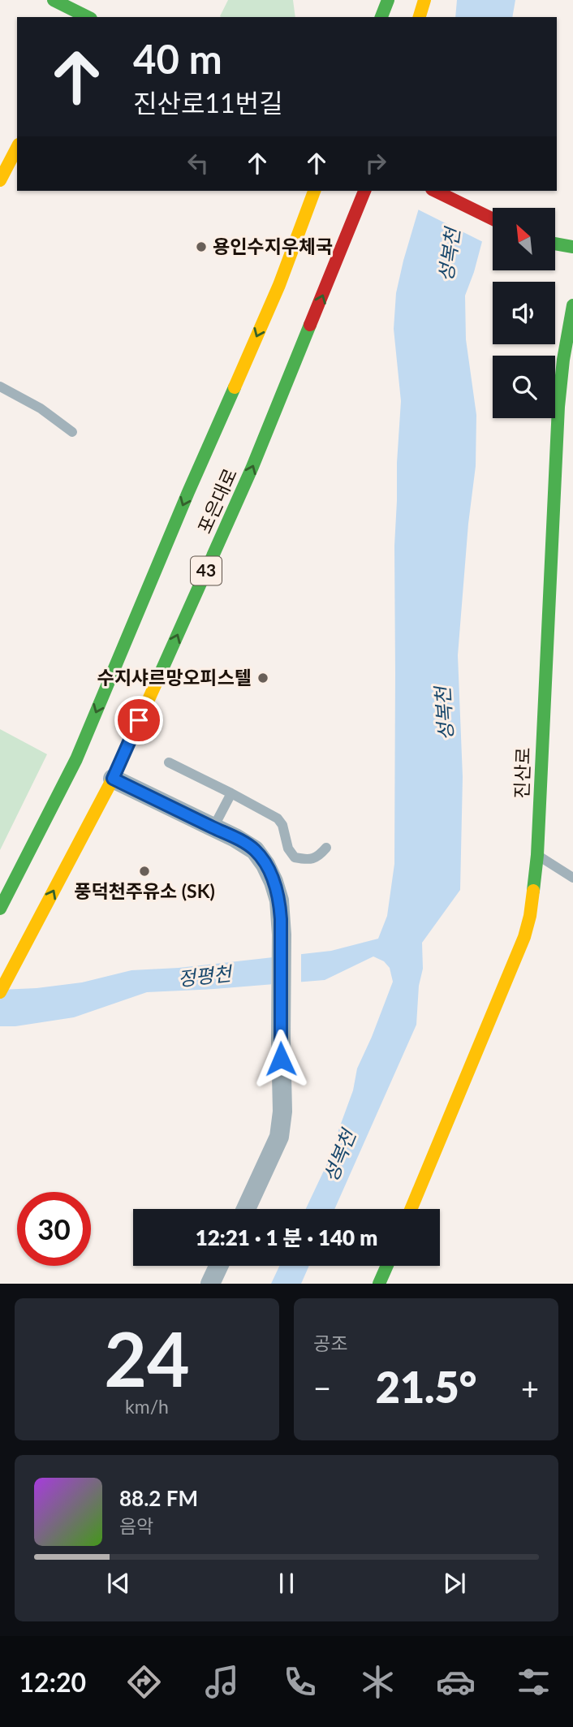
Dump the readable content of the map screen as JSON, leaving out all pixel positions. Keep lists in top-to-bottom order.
{
  "streets": {
    "main road": ["포은대로", "43", "진산로"]
  },
  "water": ["성복천", "정평천"],
  "places": ["용인수지우체국", "수지샤르망오피스텔", "풍덕천주유소 (SK)"],
  "north": "top left",
  "page": {
    "turn": ["40 m", "진산로11번길"],
    "limit": "30",
    "trip": "12:21 · 1 분 · 140 m",
    "tile": [
      ["24", "km/h"],
      "공조"
    ],
    "heat": ["−", "21.5°", "+"],
    "song": ["88.2 FM", "음악"],
    "tabs": "12:20"
  }
}
